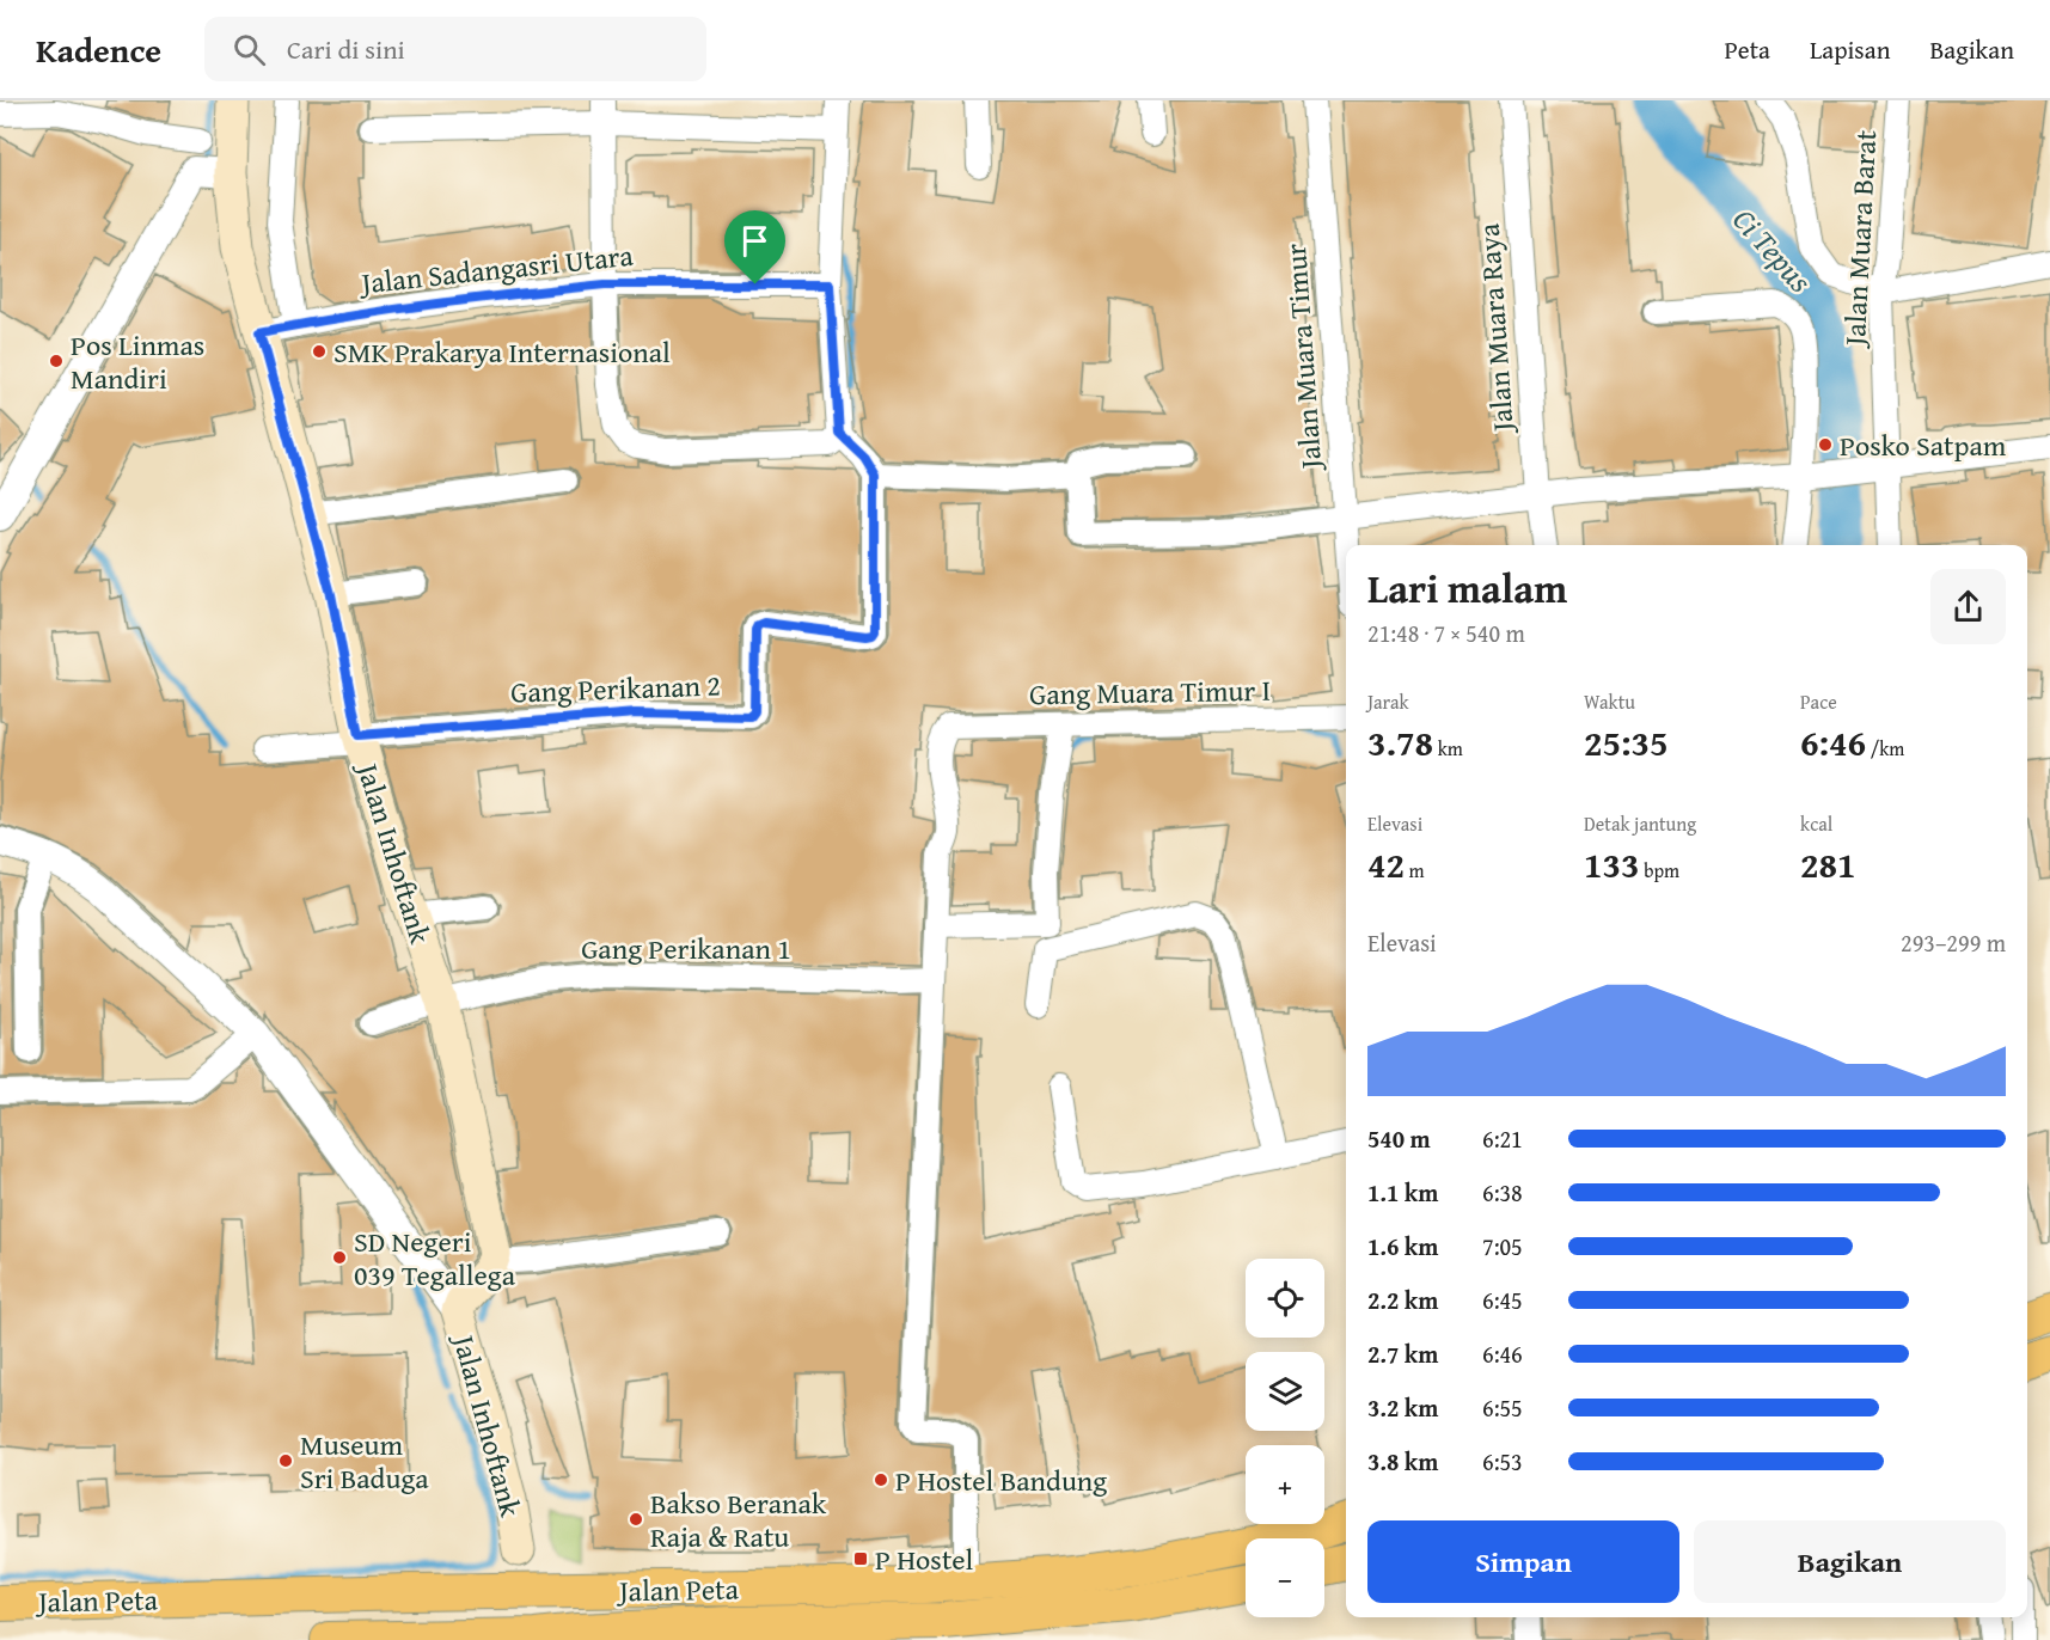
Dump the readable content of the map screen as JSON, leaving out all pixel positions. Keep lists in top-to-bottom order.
{
  "streets": {
    "main road": ["Jalan Inhoftank", "Jalan Peta"],
    "street": [
      "Jalan Muara Barat",
      "Jalan Sadangasri Utara",
      "Jalan Muara Raya",
      "Jalan Muara Timur",
      "Gang Perikanan 2",
      "Gang Muara Timur I",
      "Gang Perikanan 1"
    ]
  },
  "crossings": [
    ["Jalan Sadangasri Utara", "Jalan Inhoftank"],
    ["Gang Perikanan 2", "Jalan Inhoftank"],
    ["Jalan Inhoftank", "Gang Perikanan 1"],
    ["Jalan Inhoftank", "Jalan Peta"]
  ],
  "water": ["Ci Tepus"],
  "places": {
    "other": [
      "SMK Prakarya Internasional",
      "Pos Linmas Mandiri",
      "Posko Satpam",
      "SD Negeri 039 Tegallega",
      "Museum Sri Baduga",
      "P Hostel Bandung",
      "Bakso Beranak Raja & Ratu"
    ],
    "transit": ["P Hostel"]
  },
  "page": {
    "header": "Kadence",
    "search": "Cari di sini",
    "nav": ["Peta", "Lapisan", "Bagikan"],
    "heading": ["Lari malam", "21:48 · 7 × 540 m"],
    "stats": [
      ["Jarak", "3.78 km"],
      ["Waktu", "25:35"],
      ["Pace", "6:46 /km"],
      ["Elevasi", "42 m"],
      ["Detak jantung", "133 bpm"],
      ["kcal", "281"]
    ],
    "chart": ["Elevasi", "293–299 m"],
    "list": [
      {
        "name": "540 m",
        "note": "6:21"
      },
      {
        "name": "1.1 km",
        "note": "6:38"
      },
      {
        "name": "1.6 km",
        "note": "7:05"
      },
      {
        "name": "2.2 km",
        "note": "6:45"
      },
      {
        "name": "2.7 km",
        "note": "6:46"
      },
      {
        "name": "3.2 km",
        "note": "6:55"
      },
      {
        "name": "3.8 km",
        "note": "6:53"
      }
    ],
    "map_buttons": ["+", "−"],
    "buttons": ["Simpan", "Bagikan"]
  }
}
